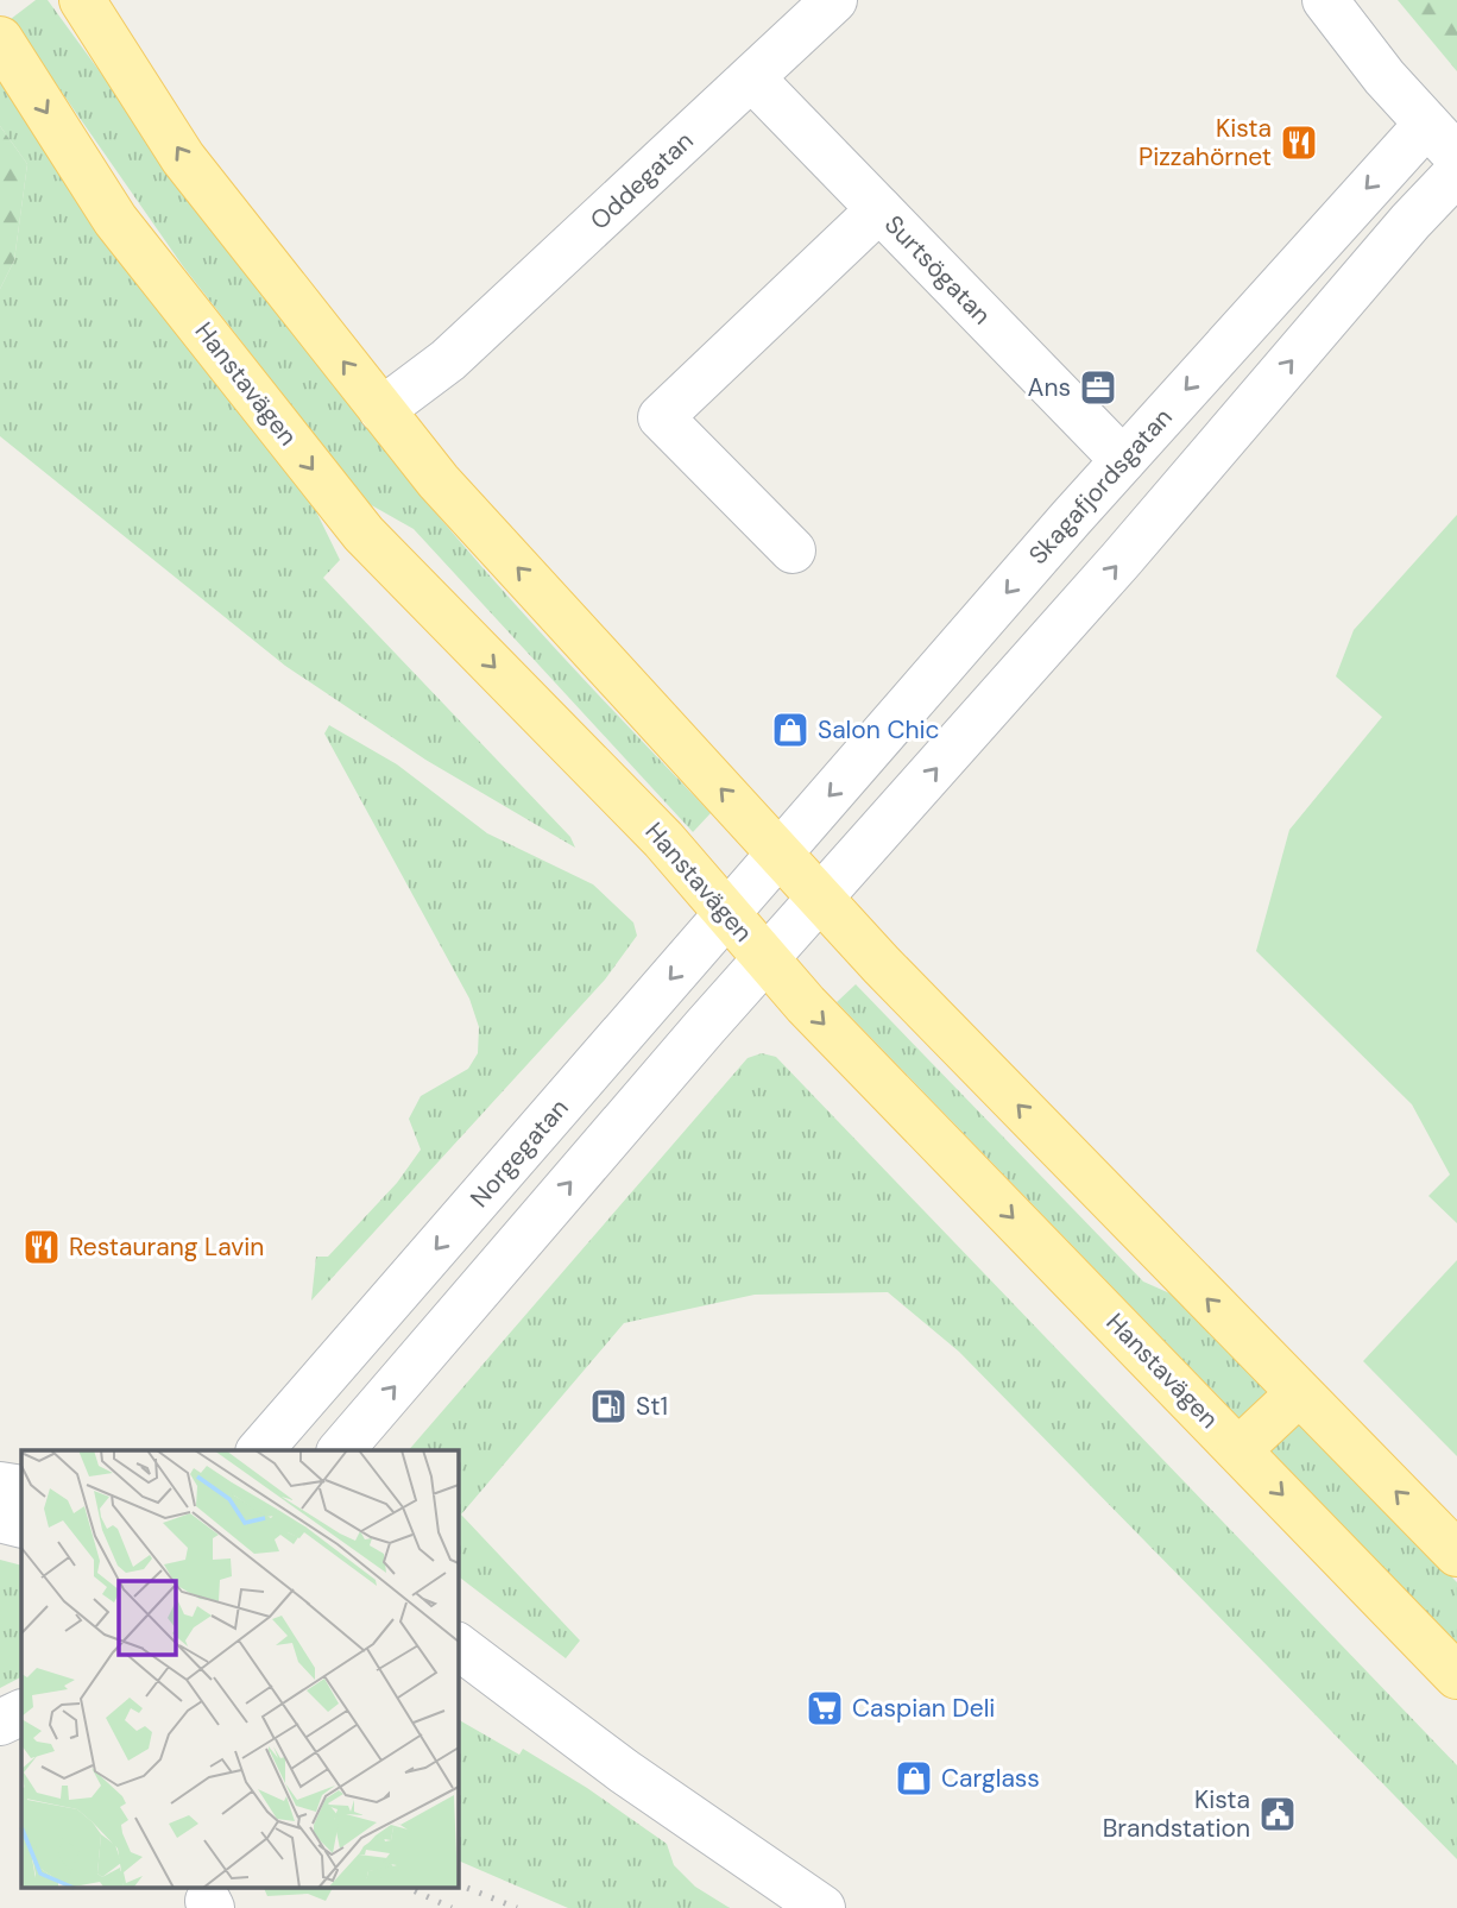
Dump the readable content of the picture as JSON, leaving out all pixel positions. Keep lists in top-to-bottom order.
{
  "streets": {
    "main road": ["Hanstavägen"],
    "street": [
      "Oddegatan",
      "Surtsögatan",
      "Skagafjordsgatan",
      "Norgegatan"
    ]
  },
  "crossings": [
    ["Oddegatan", "Surtsögatan"],
    ["Surtsögatan", "Skagafjordsgatan"],
    ["Hanstavägen", "Norgegatan"],
    ["Skagafjordsgatan", "Norgegatan"]
  ],
  "places": {
    "restaurant": ["Kista Pizzahörnet", "Restaurang Lavin"],
    "office": ["Ans"],
    "shop": ["Salon Chic", "Carglass"],
    "fuel station": ["St1"],
    "supermarket": ["Caspian Deli"],
    "public building": ["Kista Brandstation"]
  }
}
